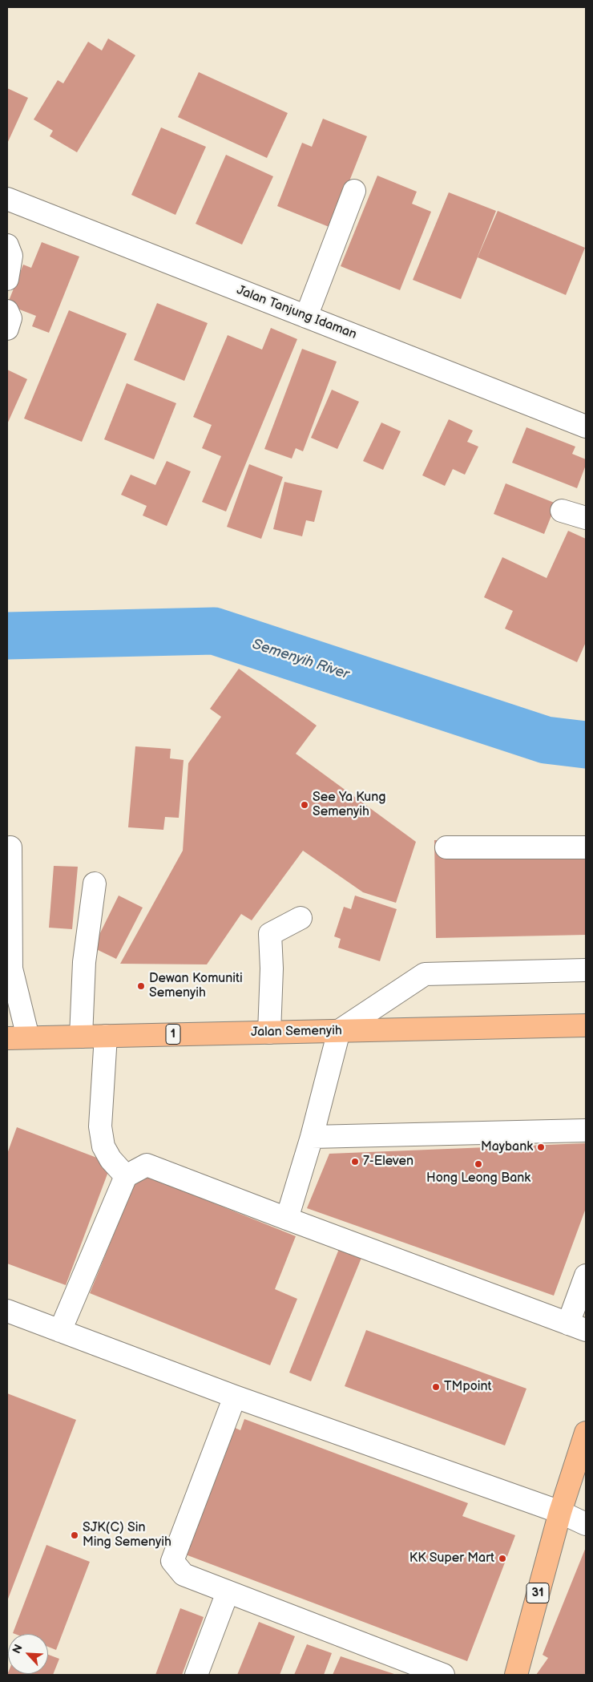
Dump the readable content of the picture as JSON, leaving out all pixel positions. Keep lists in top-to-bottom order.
{
  "streets": {
    "main road": ["Jalan Semenyih", "1", "31"],
    "street": ["Jalan Tanjung Idaman"]
  },
  "water": ["Semenyih River"],
  "places": [
    "See Ya Kung Semenyih",
    "Dewan Komuniti Semenyih",
    "Maybank",
    "7-Eleven",
    "Hong Leong Bank",
    "TMpoint",
    "SJK(C) Sin Ming Semenyih",
    "KK Super Mart"
  ],
  "north": "top left"
}
